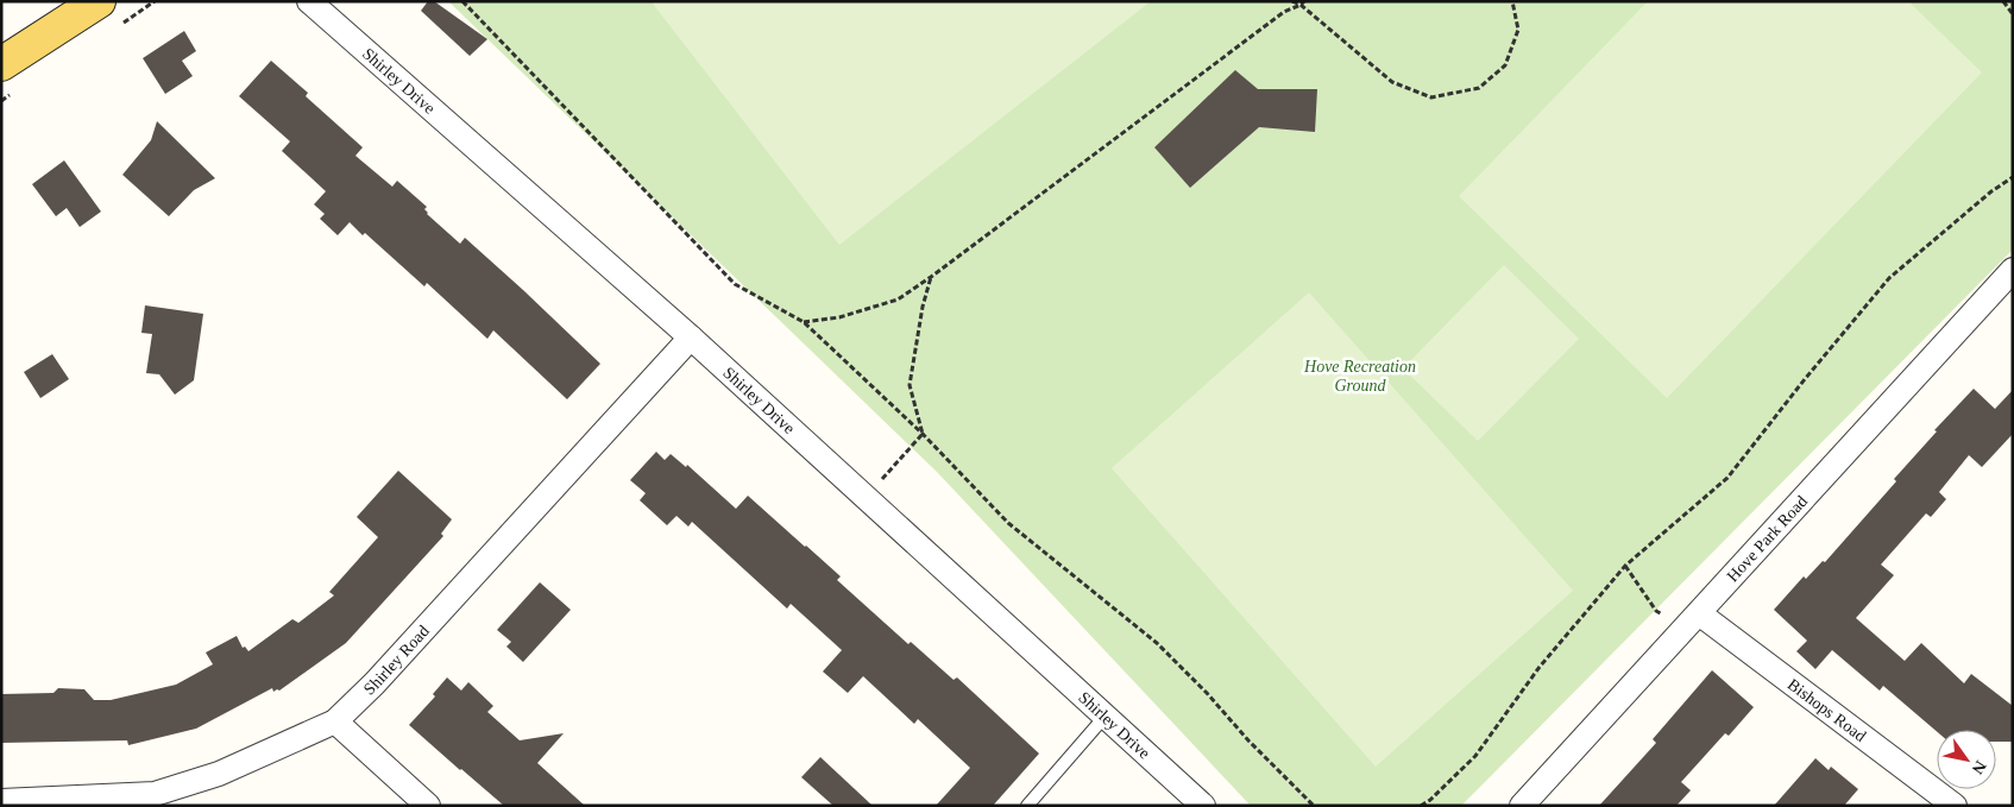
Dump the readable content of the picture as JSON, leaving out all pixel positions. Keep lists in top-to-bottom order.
{
  "streets": {
    "street": [
      "Shirley Drive",
      "Hove Park Road",
      "Shirley Road",
      "Bishops Road"
    ]
  },
  "crossings": [
    ["Shirley Drive", "Shirley Road"],
    ["Hove Park Road", "Bishops Road"]
  ],
  "parks": ["Hove Recreation Ground"],
  "north": "bottom right"
}
